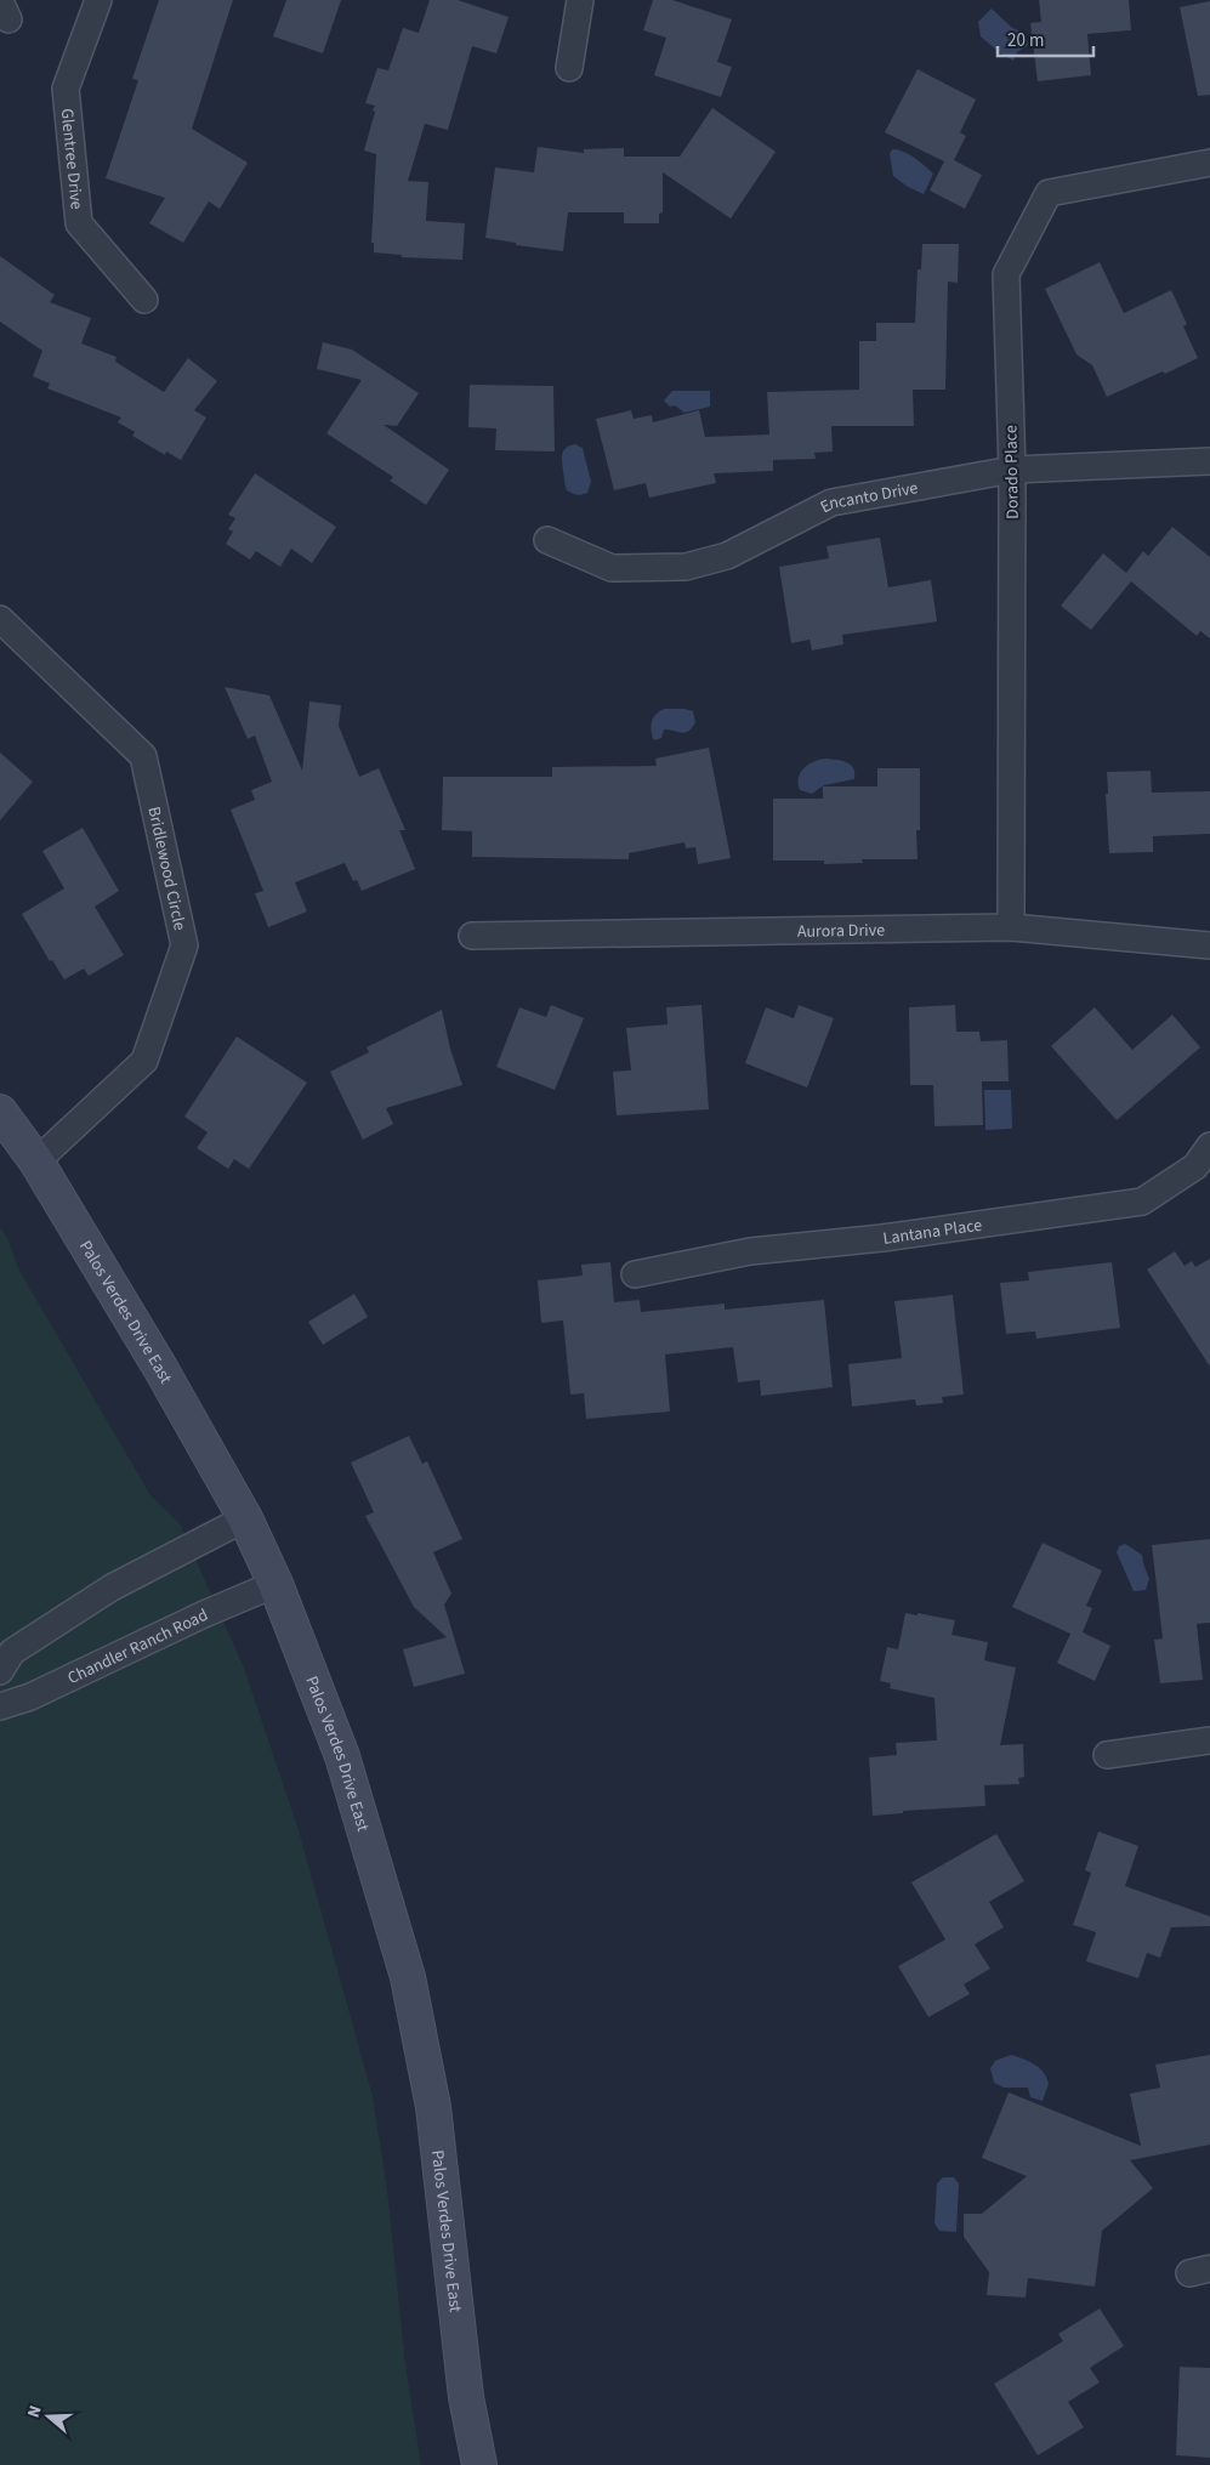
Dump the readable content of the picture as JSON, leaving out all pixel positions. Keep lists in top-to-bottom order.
{
  "streets": {
    "main road": ["Palos Verdes Drive East"],
    "street": [
      "Glentree Drive",
      "Dorado Place",
      "Encanto Drive",
      "Bridlewood Circle",
      "Aurora Drive",
      "Lantana Place",
      "Chandler Ranch Road"
    ]
  },
  "crossings": [
    ["Dorado Place", "Encanto Drive"],
    ["Dorado Place", "Aurora Drive"],
    ["Bridlewood Circle", "Palos Verdes Drive East"],
    ["Palos Verdes Drive East", "Chandler Ranch Road"]
  ],
  "scale_bar": "20 m",
  "north": "left"
}
